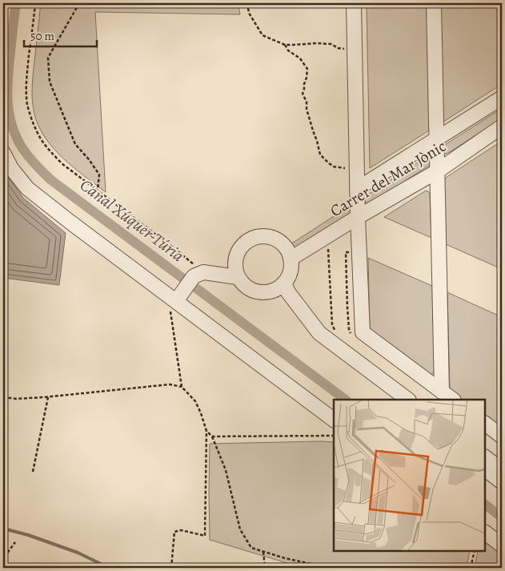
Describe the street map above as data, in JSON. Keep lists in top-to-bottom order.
{
  "streets": {
    "street": ["Carrer del Mar Jònic"]
  },
  "water": ["Canal Xúquer-Túria"],
  "scale_bar": "50 m"
}
